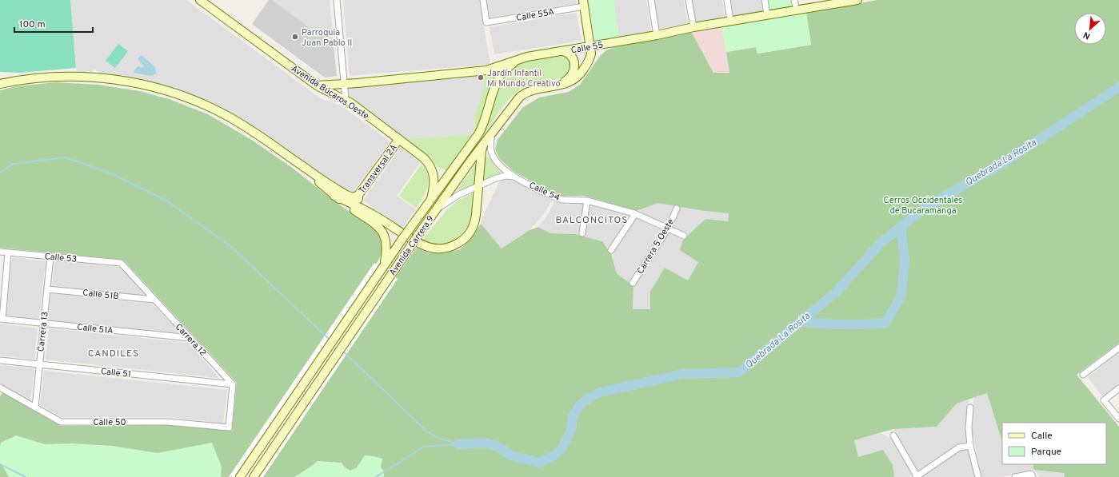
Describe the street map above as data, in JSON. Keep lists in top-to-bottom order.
{
  "streets": {
    "main road": [
      "Calle 55",
      "Avenida Búcaros Oeste",
      "Transversal 2A",
      "Avenida Carrera 9"
    ],
    "street": [
      "Calle 55A",
      "Calle 54",
      "Carrera 5 Oeste",
      "Calle 53",
      "Calle 51B",
      "Calle 51A",
      "Carrera 13",
      "Carrera 12",
      "Calle 51",
      "Calle 50"
    ]
  },
  "crossings": [
    ["Calle 55A", "Avenida Carrera 9"],
    ["Calle 55", "Avenida Búcaros Oeste"],
    ["Calle 55", "Avenida Carrera 9"],
    ["Avenida Búcaros Oeste", "Transversal 2A"],
    ["Avenida Búcaros Oeste", "Avenida Carrera 9"],
    ["Calle 54", "Avenida Carrera 9"],
    ["Calle 54", "Carrera 5 Oeste"],
    ["Calle 53", "Carrera 13"],
    ["Calle 53", "Carrera 12"],
    ["Calle 51B", "Carrera 13"],
    ["Calle 51B", "Carrera 12"],
    ["Calle 51A", "Carrera 13"],
    ["Calle 51A", "Carrera 12"],
    ["Carrera 13", "Calle 51"],
    ["Carrera 13", "Calle 50"],
    ["Carrera 12", "Calle 51"],
    ["Carrera 12", "Calle 50"],
    ["Calle 51", "Calle 50"]
  ],
  "districts": ["BALCONCITOS", "CANDILES"],
  "water": ["Quebrada La Rosita"],
  "parks": ["Cerros Occidentales de Bucaramanga"],
  "places": ["Parroquia Juan Pablo II", "Jardín Infantil Mi Mundo Creativo"],
  "legend": ["Calle", "Parque"],
  "scale_bar": "100 m",
  "north": "bottom left"
}
